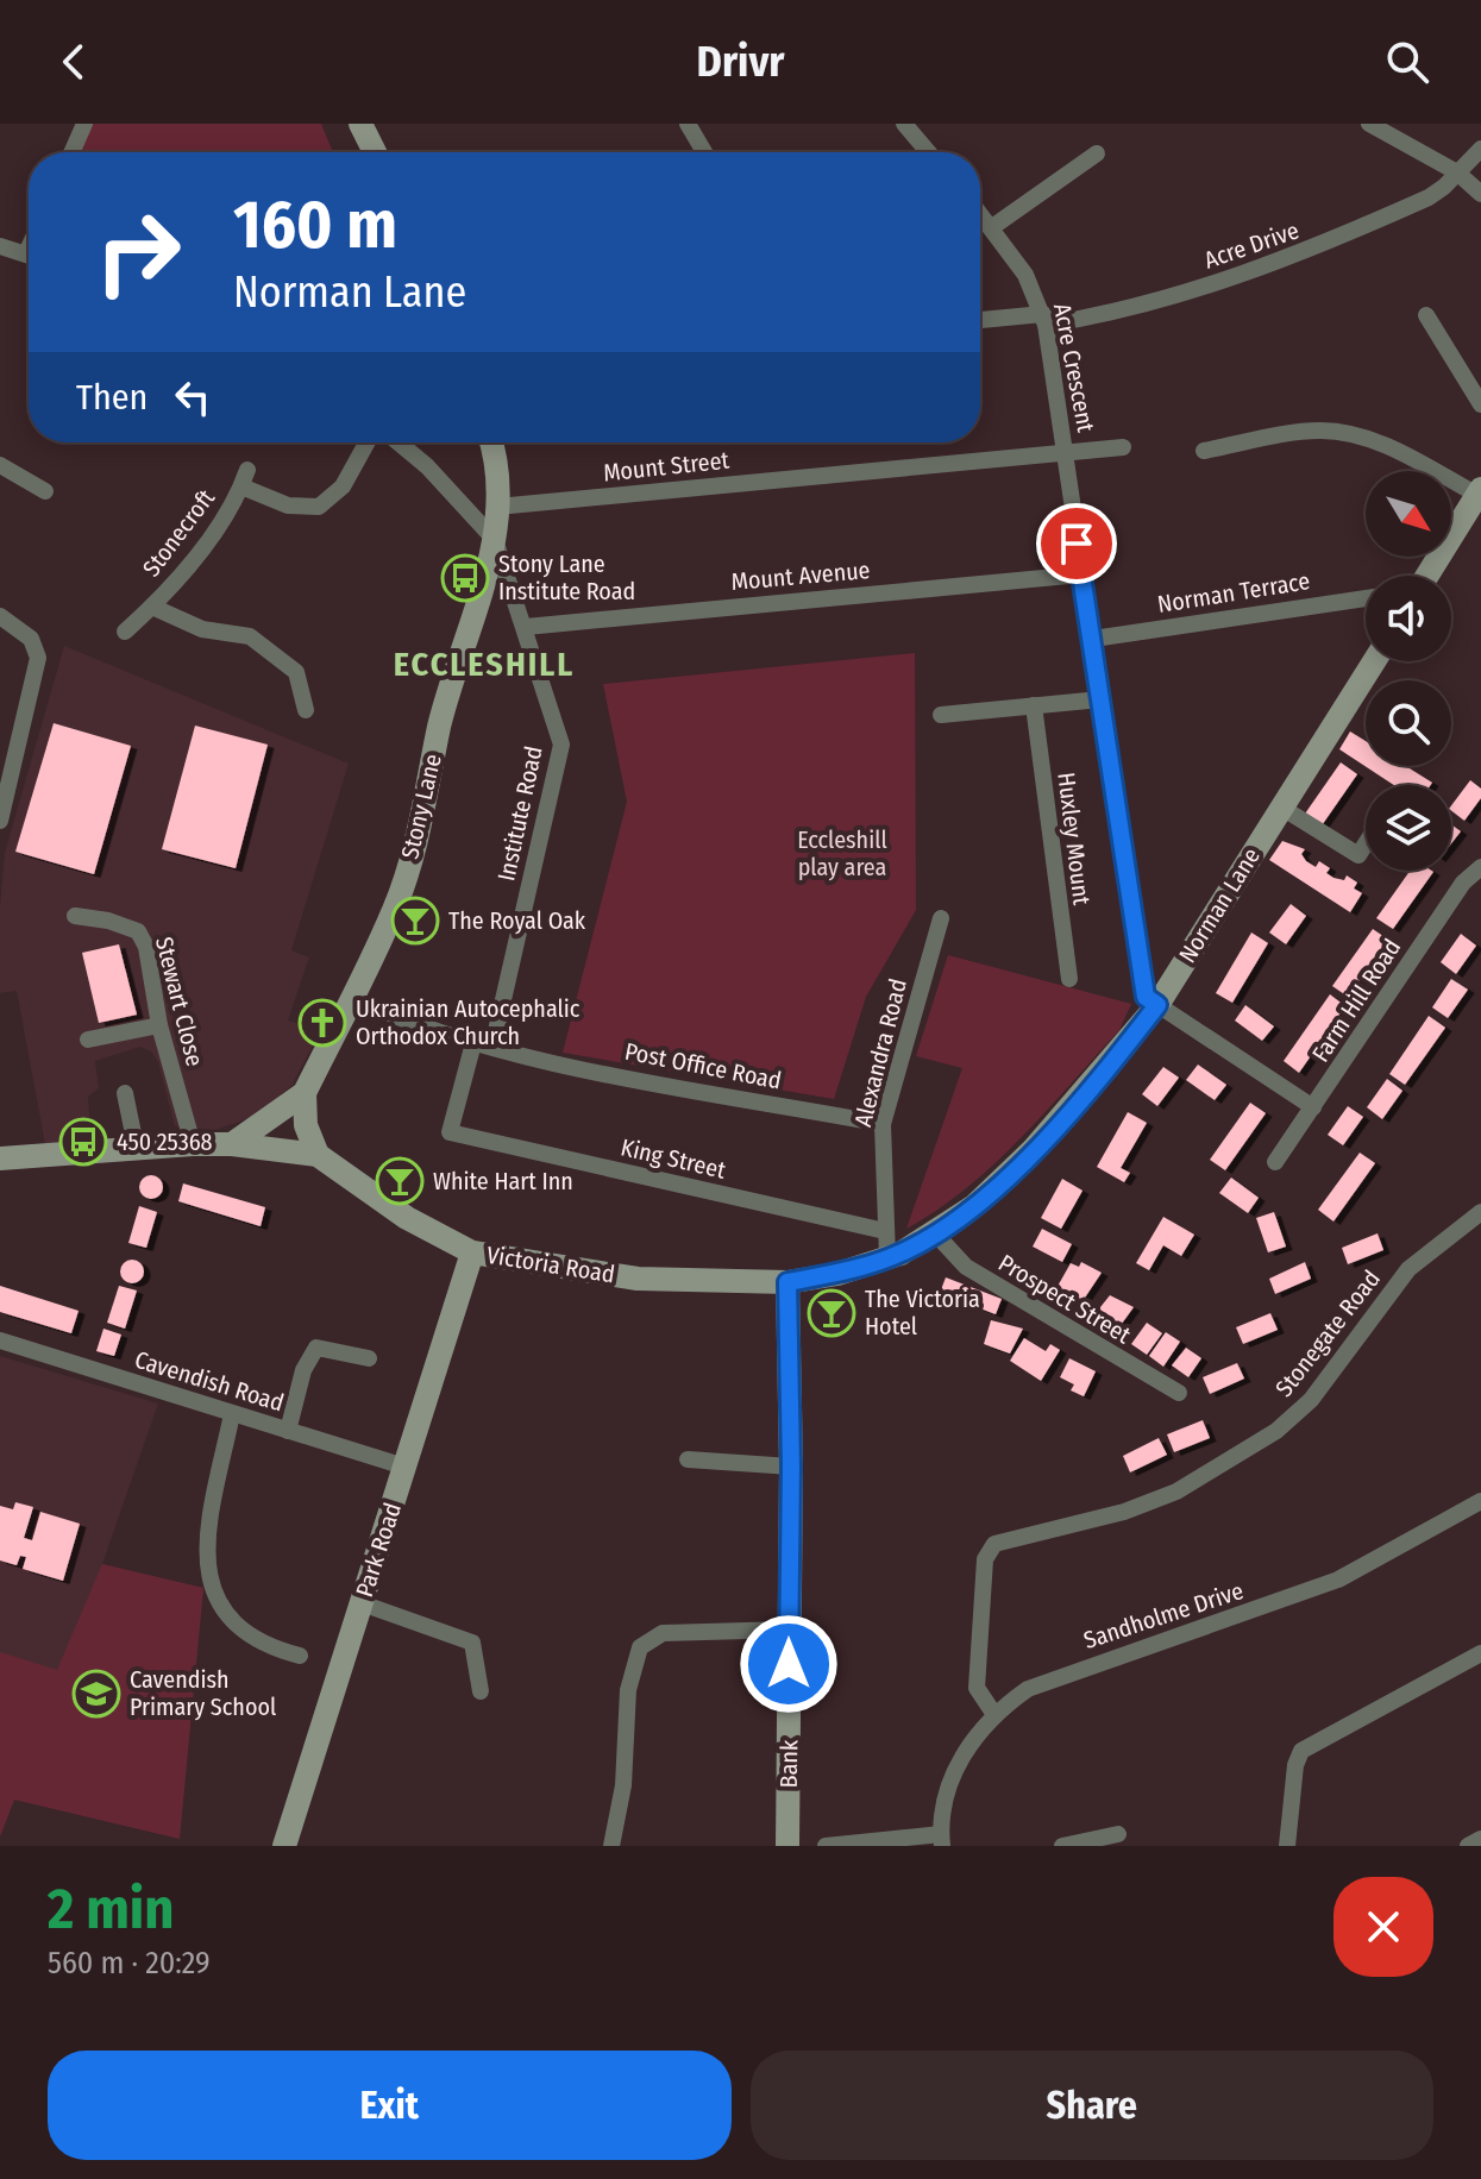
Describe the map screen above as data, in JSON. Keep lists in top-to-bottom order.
{
  "streets": {
    "street": [
      "Acre Drive",
      "Acre Crescent",
      "Mount Street",
      "Stonecroft",
      "Mount Avenue",
      "Norman Terrace",
      "Stony Lane",
      "Institute Road",
      "Huxley Mount",
      "Norman Lane",
      "Farm Hill Road",
      "Stewart Close",
      "Alexandra Road",
      "Post Office Road",
      "King Street",
      "Victoria Road",
      "Prospect Street",
      "Stonegate Road",
      "Cavendish Road",
      "Park Road",
      "Sandholme Drive",
      "Bank"
    ]
  },
  "crossings": [
    ["Acre Drive", "Acre Crescent"],
    ["Acre Crescent", "Mount Street"],
    ["Acre Crescent", "Mount Avenue"],
    ["Acre Crescent", "Norman Terrace"],
    ["Acre Crescent", "Norman Lane"],
    ["Mount Street", "Stony Lane"],
    ["Mount Avenue", "Institute Road"],
    ["Stony Lane", "Institute Road"],
    ["Stony Lane", "Post Office Road"],
    ["Stony Lane", "Victoria Road"],
    ["Institute Road", "Post Office Road"],
    ["Norman Lane", "Alexandra Road"],
    ["Norman Lane", "Victoria Road"],
    ["Norman Lane", "Prospect Street"],
    ["Norman Lane", "Bank"],
    ["Stewart Close", "Victoria Road"],
    ["Alexandra Road", "Post Office Road"],
    ["Alexandra Road", "King Street"],
    ["Post Office Road", "King Street"],
    ["Victoria Road", "Park Road"],
    ["Victoria Road", "Bank"],
    ["Stonegate Road", "Sandholme Drive"],
    ["Cavendish Road", "Park Road"]
  ],
  "districts": ["ECCLESHILL"],
  "parks": ["Eccleshill play area"],
  "places": {
    "bus stop": ["Stony Lane Institute Road", "450 25368"],
    "bar": ["The Royal Oak", "White Hart Inn", "The Victoria Hotel"],
    "church": ["Ukrainian Autocephalic Orthodox Church"],
    "school or university": ["Cavendish Primary School"]
  },
  "north": "bottom right",
  "page": {
    "header": "Drivr",
    "turn": ["160 m", "Norman Lane"],
    "then": "Then",
    "heading": ["2 min", "560 m · 20:29"],
    "buttons": ["Exit", "Share"]
  }
}
